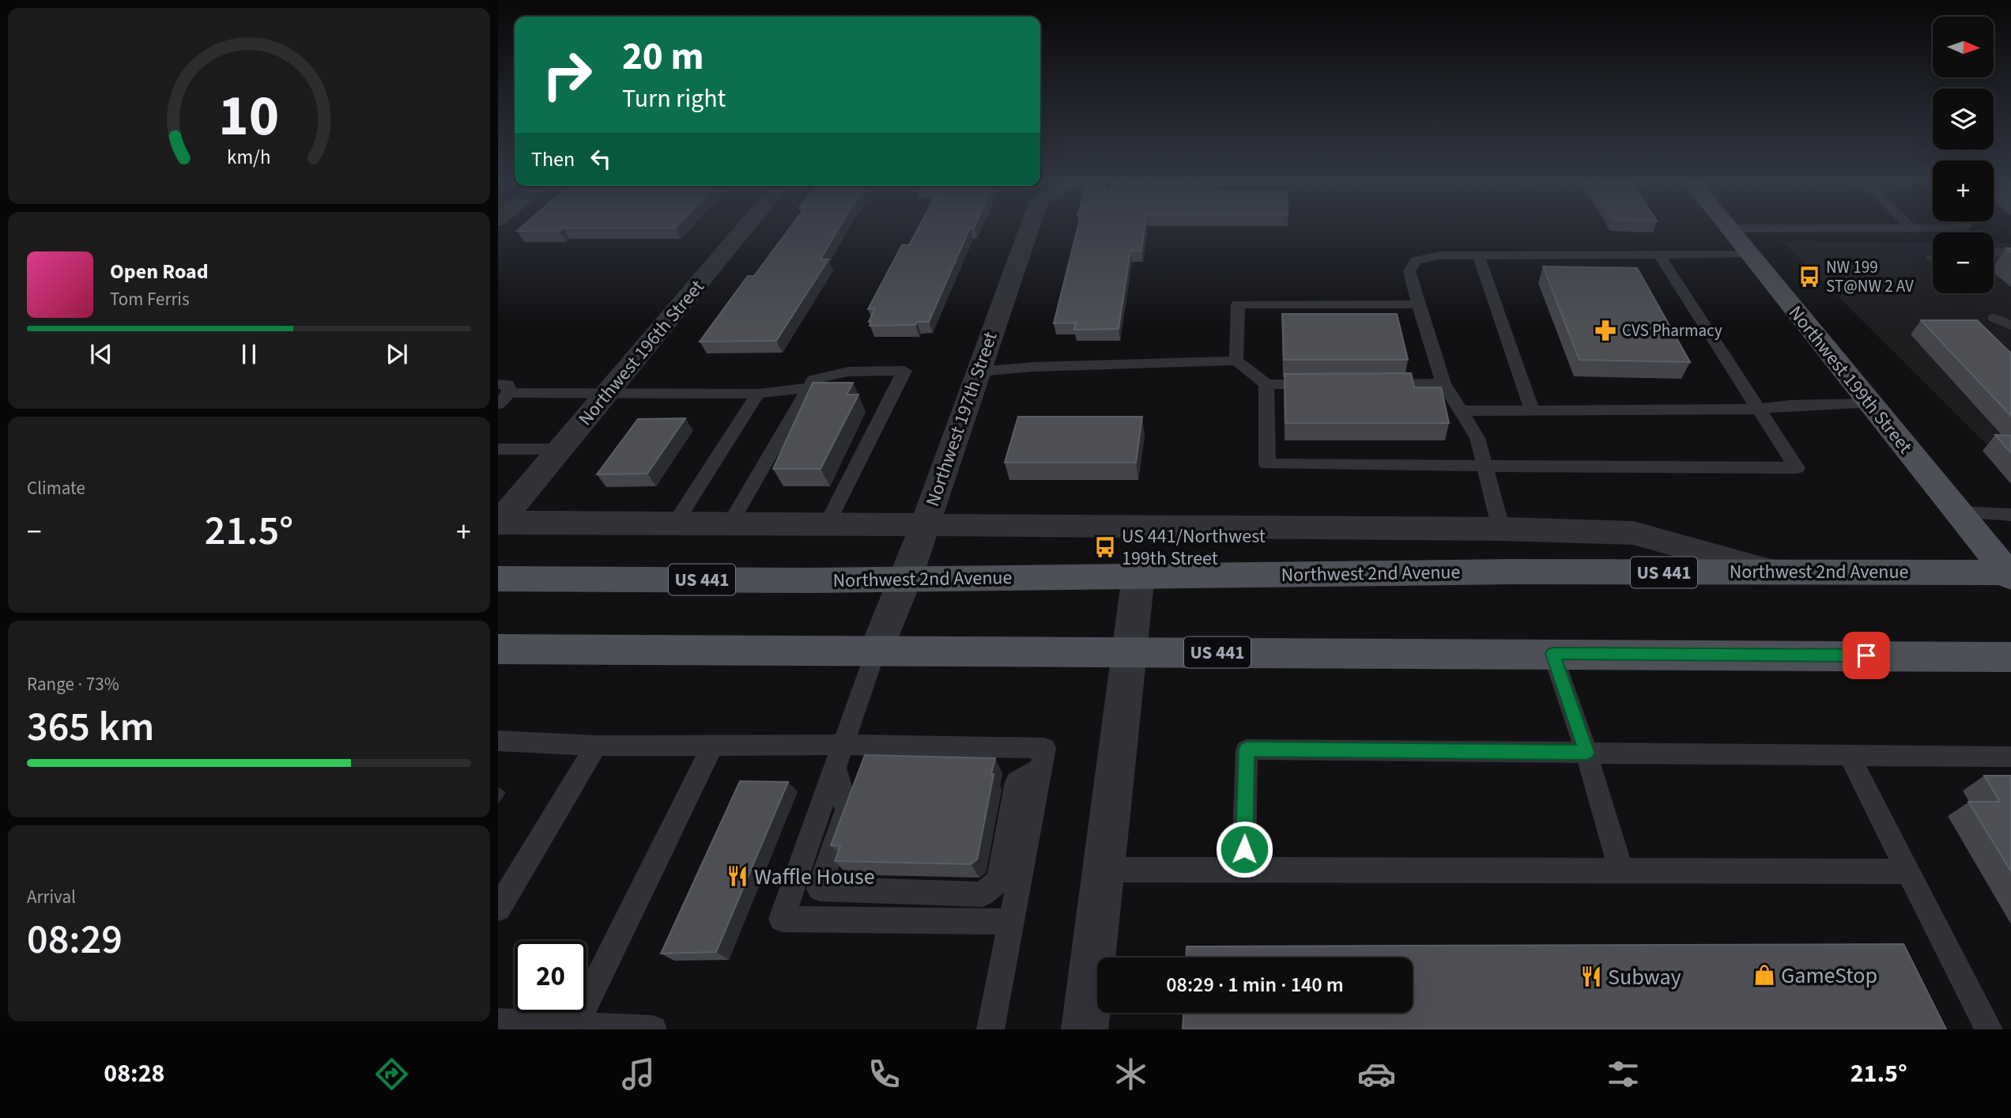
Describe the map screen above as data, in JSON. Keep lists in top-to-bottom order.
{
  "streets": {
    "main road": ["Northwest 199th Street", "Northwest 2nd Avenue", "US 441"],
    "street": ["Northwest 196th Street", "Northwest 197th Street"]
  },
  "crossings": [
    ["Northwest 199th Street", "Northwest 2nd Avenue"],
    ["Northwest 197th Street", "Northwest 2nd Avenue"],
    ["Northwest 197th Street", "US 441"]
  ],
  "places": {
    "bus stop": ["NW 199 ST@NW 2 AV", "US 441/Northwest 199th Street"],
    "pharmacy": ["CVS Pharmacy"],
    "restaurant": ["Waffle House", "Subway"],
    "shop": ["GameStop"]
  },
  "north": "right",
  "page": {
    "map_buttons": ["+", "−"],
    "turn": ["20 m", "Turn right"],
    "then": "Then",
    "song": ["Open Road", "Tom Ferris"],
    "tile": [
      "Climate",
      ["Range · 73%", "365 km"],
      ["Arrival", "08:29"]
    ],
    "heat": ["−", "21.5°", "+"],
    "limit": "20",
    "trip": "08:29 · 1 min · 140 m",
    "tabs": ["08:28", "21.5°"],
    "gauge": ["10", "km/h"]
  }
}
